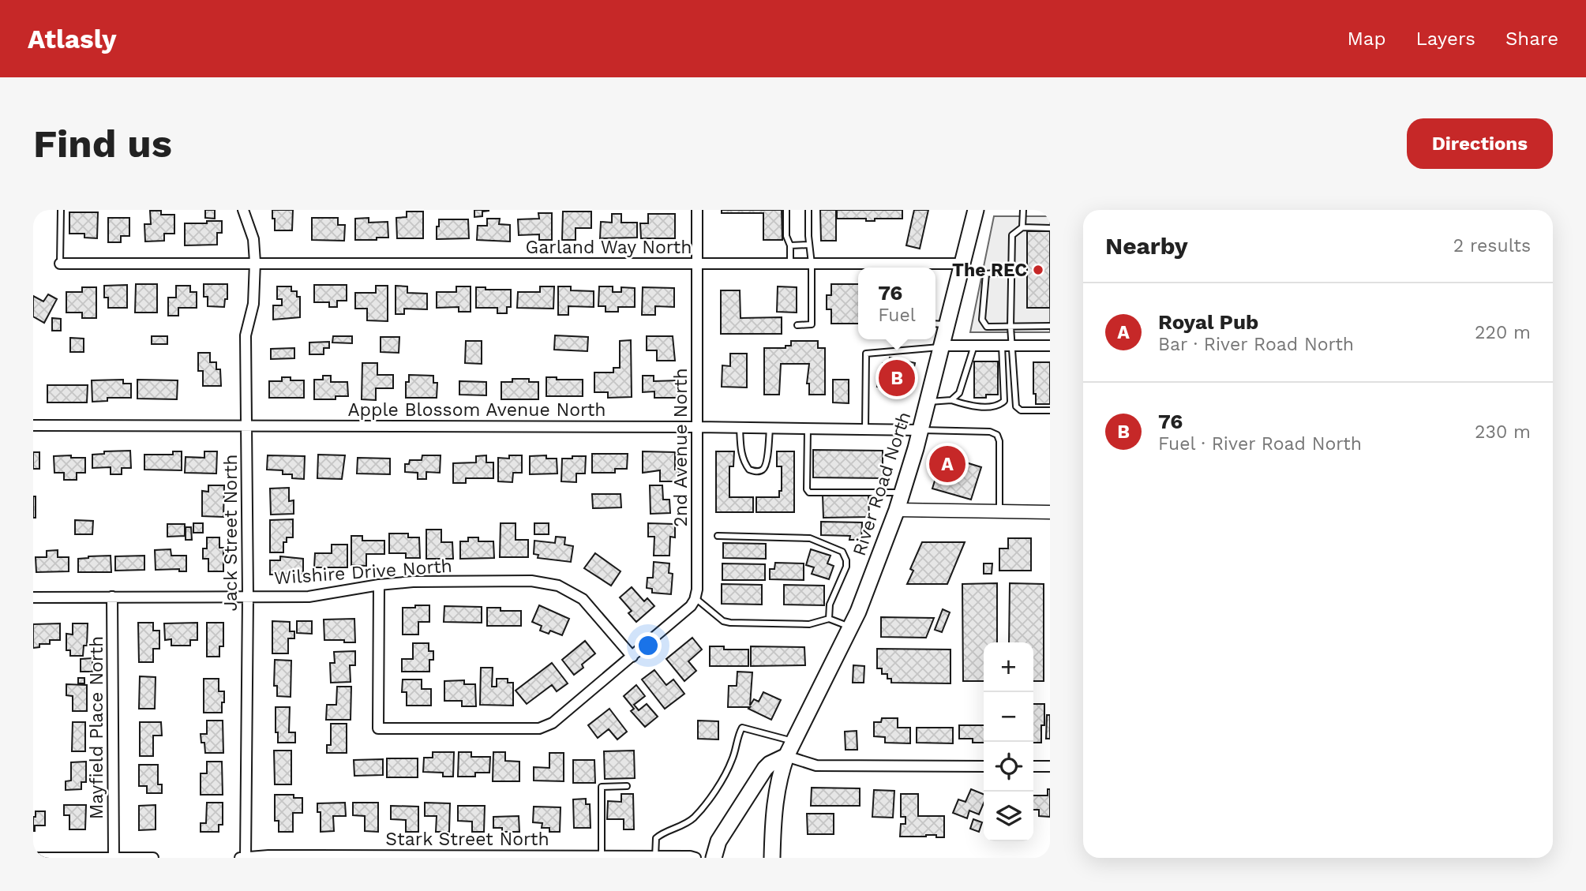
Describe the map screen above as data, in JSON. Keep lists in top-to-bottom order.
{
  "streets": {
    "main road": ["River Road North"],
    "street": [
      "Garland Way North",
      "Apple Blossom Avenue North",
      "2nd Avenue North",
      "Jack Street North",
      "Wilshire Drive North",
      "Mayfield Place North",
      "Stark Street North"
    ]
  },
  "crossings": [
    ["Garland Way North", "2nd Avenue North"],
    ["Garland Way North", "River Road North"],
    ["Garland Way North", "Jack Street North"],
    ["Apple Blossom Avenue North", "2nd Avenue North"],
    ["Apple Blossom Avenue North", "River Road North"],
    ["Apple Blossom Avenue North", "Jack Street North"],
    ["Jack Street North", "Wilshire Drive North"],
    ["Jack Street North", "Stark Street North"],
    ["Wilshire Drive North", "Mayfield Place North"]
  ],
  "places": ["The REC"],
  "page": {
    "header": "Atlasly",
    "nav": ["Map", "Layers", "Share"],
    "buttons": "Directions",
    "title": "Find us",
    "heading": ["Nearby", "2 results"],
    "popup": ["76", "Fuel"],
    "list": [
      {
        "mark": "A",
        "name": "Royal Pub",
        "note": "Bar · River Road North",
        "value": "220 m"
      },
      {
        "mark": "B",
        "name": "76",
        "note": "Fuel · River Road North",
        "value": "230 m"
      }
    ],
    "pins": ["B", "A"],
    "map_buttons": ["+", "−"]
  }
}
